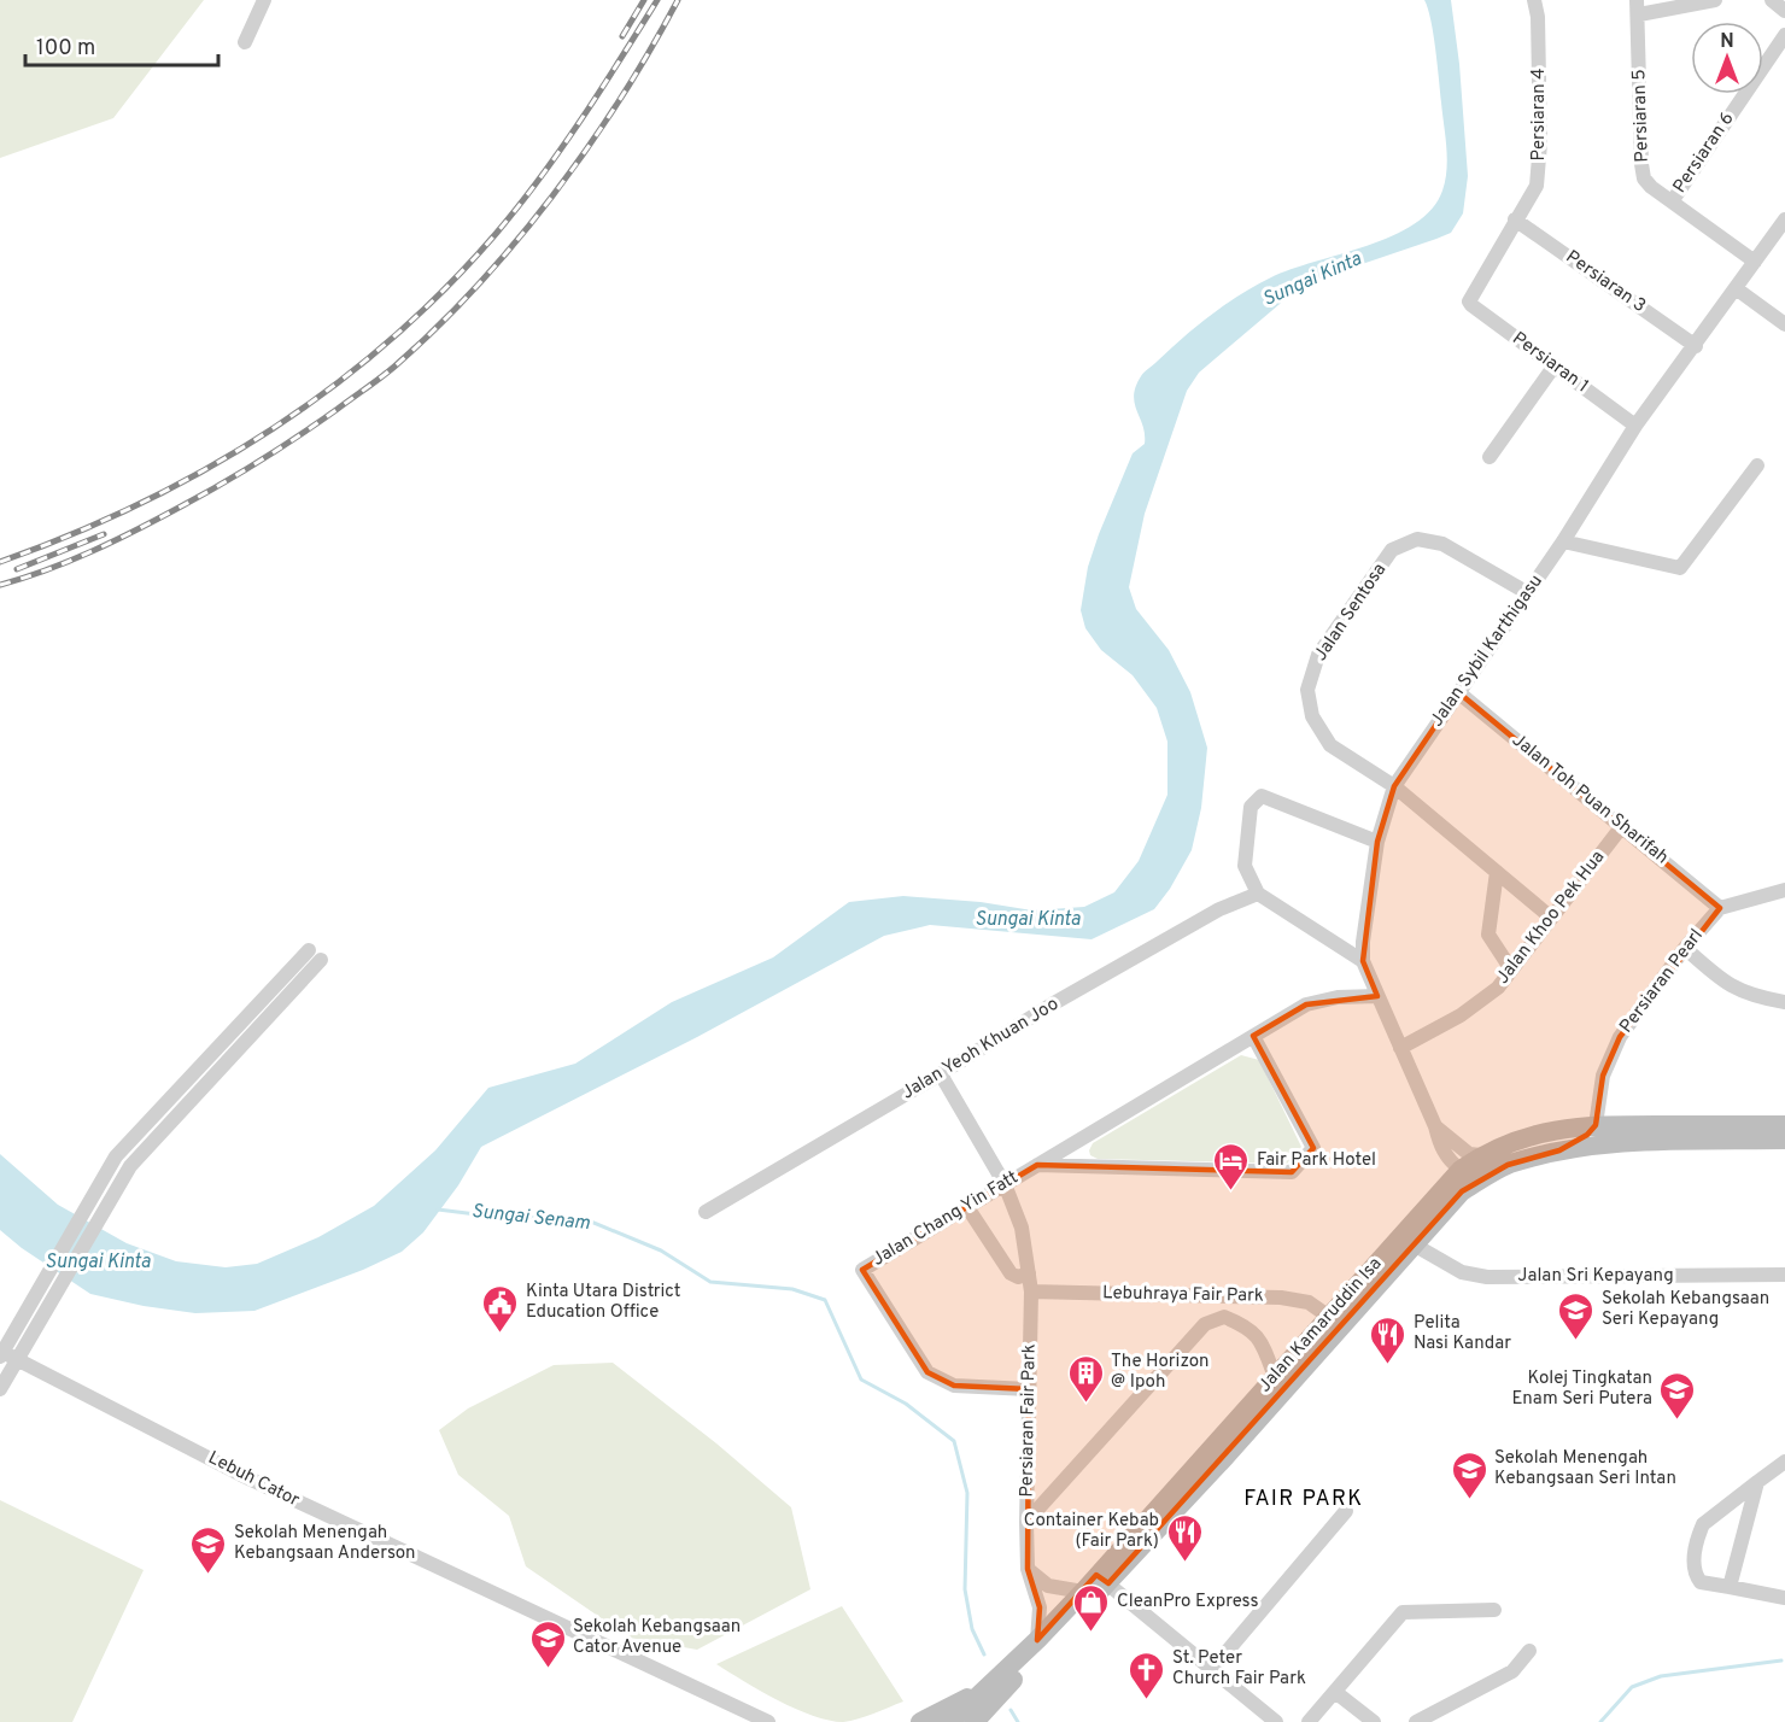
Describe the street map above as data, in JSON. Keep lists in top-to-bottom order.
{
  "streets": {
    "main road": ["Jalan Kamaruddin Isa"],
    "street": [
      "Persiaran 4",
      "Persiaran 5",
      "Persiaran 6",
      "Persiaran 3",
      "Persiaran 1",
      "Jalan Sentosa",
      "Jalan Sybil Karthigasu",
      "Jalan Toh Puan Sharifah",
      "Jalan Khoo Pek Hua",
      "Persiaran Pearl",
      "Jalan Yeoh Khuan Joo",
      "Jalan Chang Yin Fatt",
      "Jalan Sri Kepayang",
      "Lebuhraya Fair Park",
      "Persiaran Fair Park",
      "Lebuh Cator"
    ]
  },
  "crossings": [
    ["Persiaran 4", "Persiaran 3"],
    ["Persiaran 4", "Persiaran 1"],
    ["Persiaran 5", "Persiaran 6"],
    ["Persiaran 5", "Jalan Sybil Karthigasu"],
    ["Persiaran 3", "Jalan Sybil Karthigasu"],
    ["Persiaran 1", "Jalan Sybil Karthigasu"],
    ["Jalan Sentosa", "Jalan Sybil Karthigasu"],
    ["Jalan Sentosa", "Jalan Khoo Pek Hua"],
    ["Jalan Sybil Karthigasu", "Jalan Toh Puan Sharifah"],
    ["Jalan Sybil Karthigasu", "Jalan Khoo Pek Hua"],
    ["Jalan Sybil Karthigasu", "Jalan Chang Yin Fatt"],
    ["Jalan Sybil Karthigasu", "Jalan Kamaruddin Isa"],
    ["Jalan Toh Puan Sharifah", "Jalan Khoo Pek Hua"],
    ["Jalan Toh Puan Sharifah", "Persiaran Pearl"],
    ["Persiaran Pearl", "Jalan Kamaruddin Isa"],
    ["Jalan Yeoh Khuan Joo", "Persiaran Fair Park"],
    ["Jalan Chang Yin Fatt", "Persiaran Fair Park"],
    ["Jalan Sri Kepayang", "Jalan Kamaruddin Isa"],
    ["Lebuhraya Fair Park", "Jalan Kamaruddin Isa"],
    ["Lebuhraya Fair Park", "Persiaran Fair Park"],
    ["Jalan Kamaruddin Isa", "Persiaran Fair Park"]
  ],
  "districts": ["FAIR PARK"],
  "water": ["Sungai Kinta", "Sungai Senam"],
  "places": {
    "hotel": ["Fair Park Hotel"],
    "public building": ["Kinta Utara District Education Office"],
    "school or university": [
      "Sekolah Kebangsaan Seri Kepayang",
      "Kolej Tingkatan Enam Seri Putera",
      "Sekolah Menengah Kebangsaan Seri Intan",
      "Sekolah Menengah Kebangsaan Anderson",
      "Sekolah Kebangsaan Cator Avenue"
    ],
    "restaurant": ["Pelita Nasi Kandar", "Container Kebab (Fair Park)"],
    "building": ["The Horizon @ Ipoh"],
    "shop": ["CleanPro Express"],
    "church": ["St. Peter Church Fair Park"]
  },
  "scale_bar": "100 m",
  "north": "top"
}
